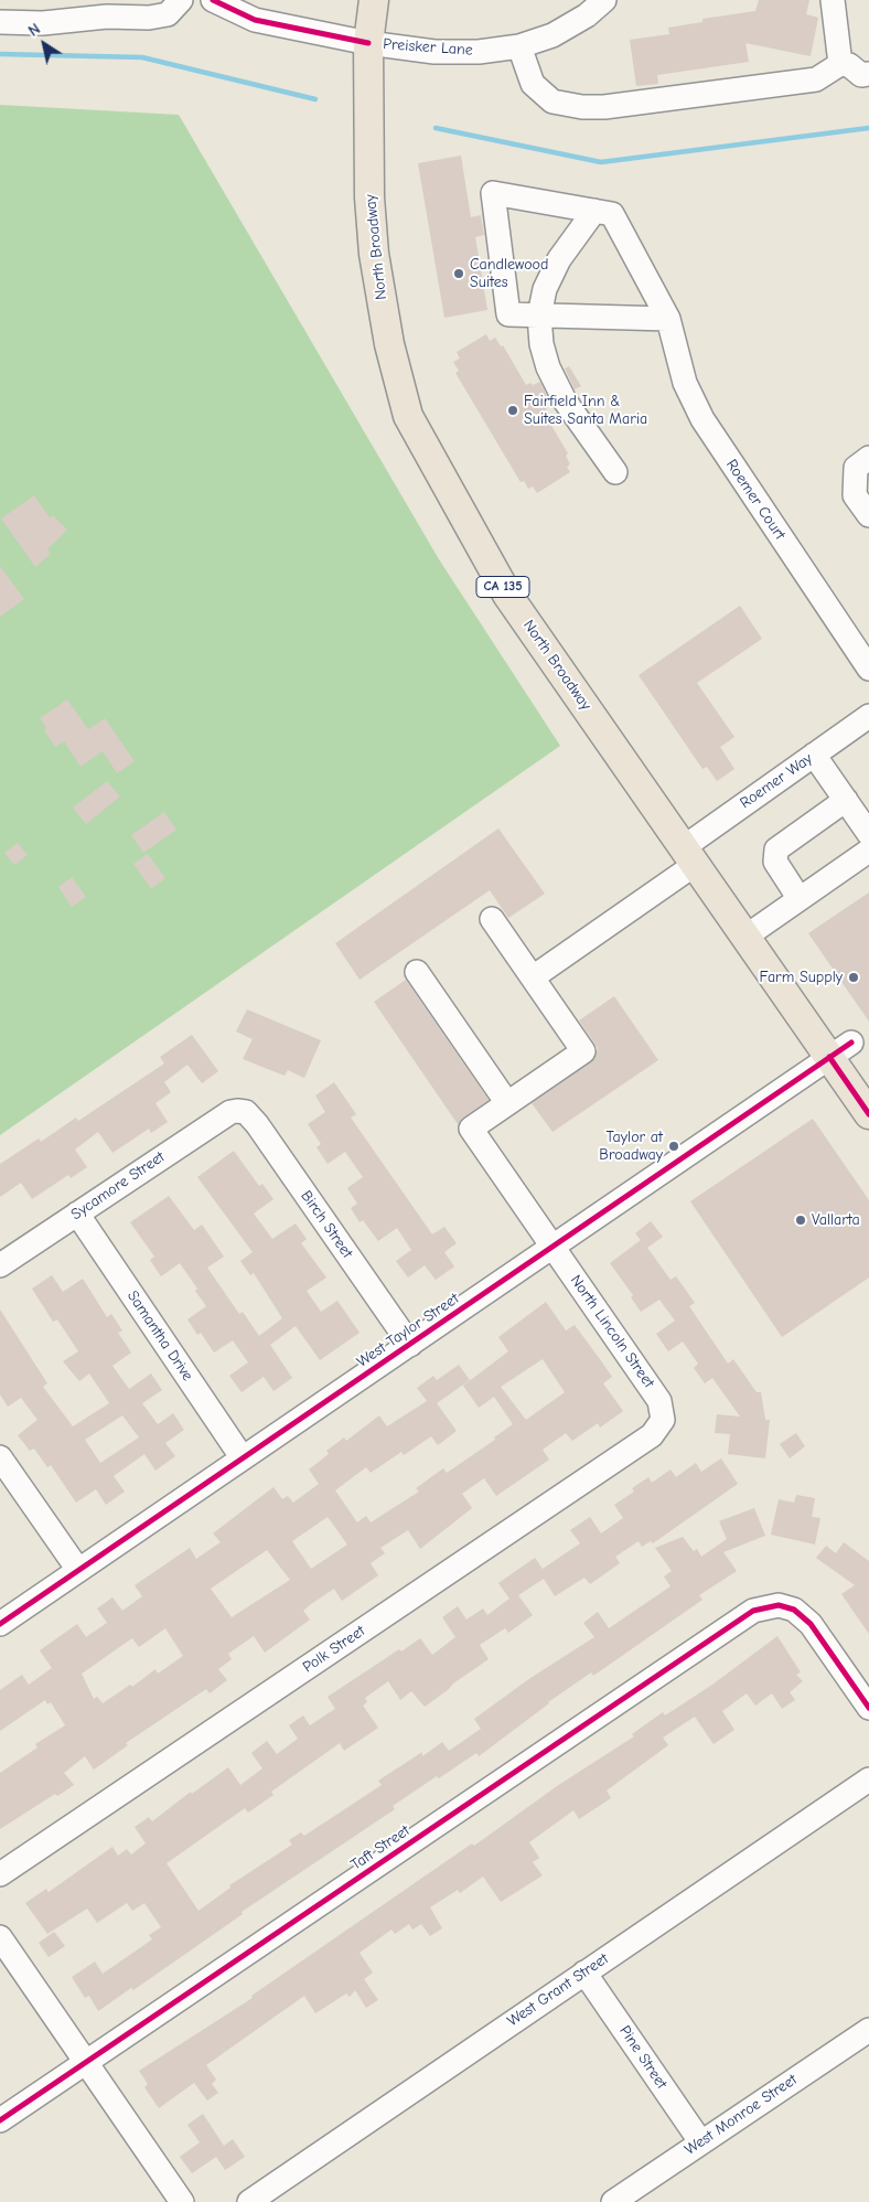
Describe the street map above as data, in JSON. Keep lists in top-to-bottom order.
{
  "streets": {
    "main road": ["North Broadway", "CA 135"],
    "street": [
      "Preisker Lane",
      "Roemer Court",
      "Roemer Way",
      "Sycamore Street",
      "Birch Street",
      "West Taylor Street",
      "North Lincoln Street",
      "Samantha Drive",
      "Polk Street",
      "Taft Street",
      "West Grant Street",
      "Pine Street",
      "West Monroe Street"
    ]
  },
  "crossings": [
    ["Preisker Lane", "North Broadway"],
    ["North Broadway", "Roemer Way"],
    ["North Broadway", "West Taylor Street"],
    ["Sycamore Street", "Birch Street"],
    ["Sycamore Street", "Samantha Drive"],
    ["Birch Street", "West Taylor Street"],
    ["West Taylor Street", "North Lincoln Street"],
    ["West Taylor Street", "Samantha Drive"],
    ["North Lincoln Street", "Polk Street"],
    ["West Grant Street", "Pine Street"],
    ["Pine Street", "West Monroe Street"]
  ],
  "places": [
    "Candlewood Suites",
    "Fairfield Inn & Suites Santa Maria",
    "Farm Supply",
    "Taylor at Broadway",
    "Vallarta"
  ],
  "north": "top left"
}
